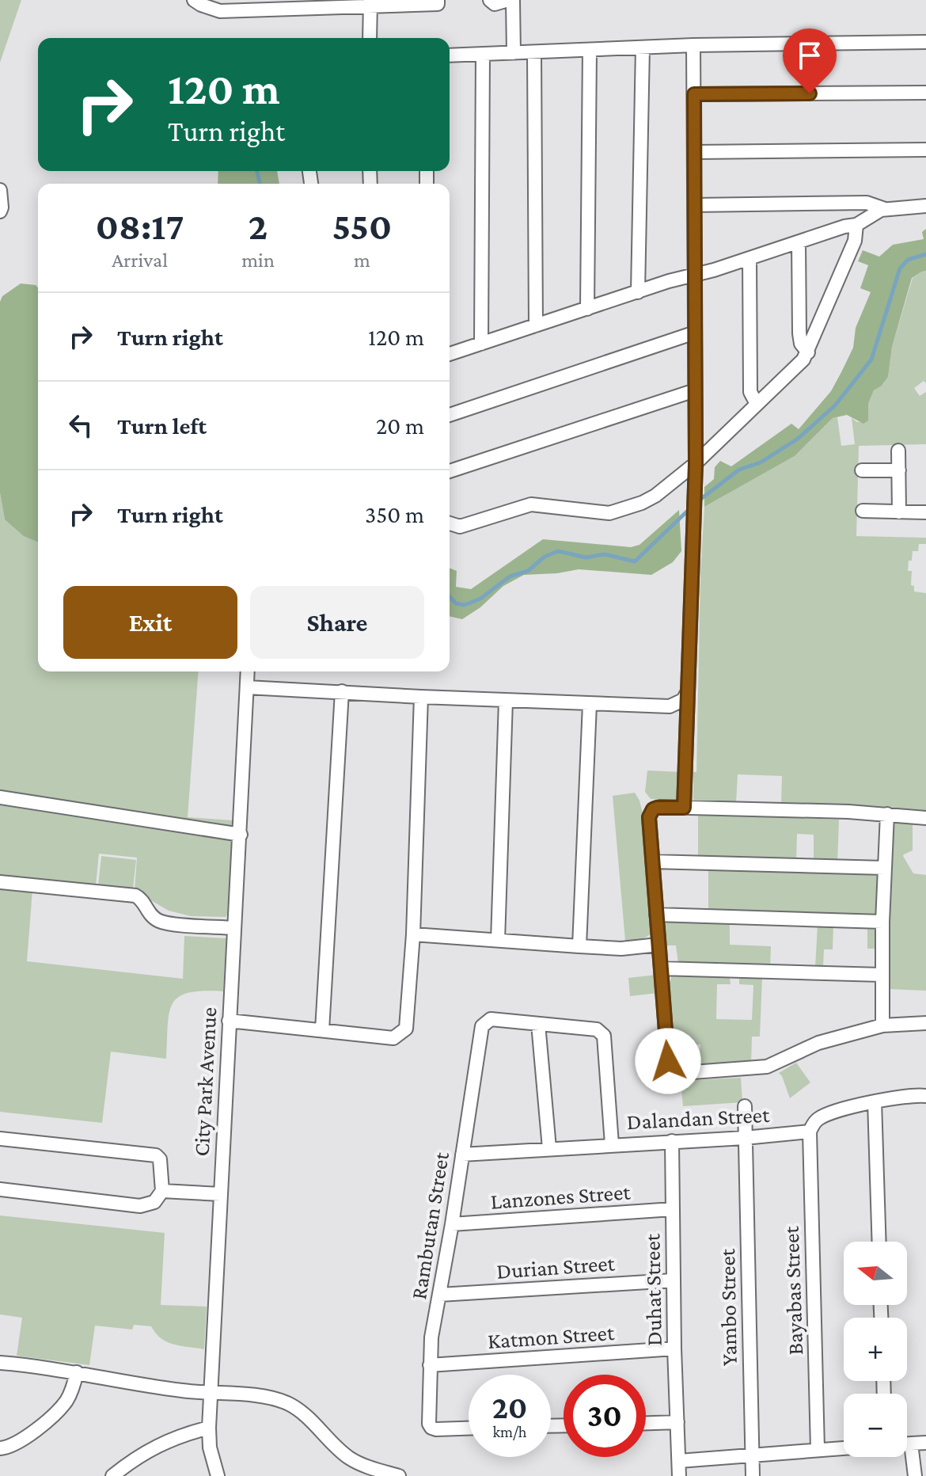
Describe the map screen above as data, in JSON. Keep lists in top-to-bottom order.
{
  "streets": {
    "street": [
      "City Park Avenue",
      "Dalandan Street",
      "Lanzones Street",
      "Rambutan Street",
      "Durian Street",
      "Duhat Street",
      "Bayabas Street",
      "Yambo Street",
      "Katmon Street"
    ]
  },
  "crossings": [
    ["Dalandan Street", "Rambutan Street"],
    ["Dalandan Street", "Duhat Street"],
    ["Dalandan Street", "Bayabas Street"],
    ["Dalandan Street", "Yambo Street"],
    ["Lanzones Street", "Rambutan Street"],
    ["Lanzones Street", "Duhat Street"],
    ["Rambutan Street", "Durian Street"],
    ["Rambutan Street", "Katmon Street"],
    ["Durian Street", "Duhat Street"],
    ["Duhat Street", "Katmon Street"]
  ],
  "north": "left",
  "page": {
    "turn": ["120 m", "Turn right"],
    "eta": [
      "08:17",
      "Arrival",
      "2",
      "min",
      "550",
      "m"
    ],
    "list": [
      {
        "name": "Turn right",
        "value": "120 m"
      },
      {
        "name": "Turn left",
        "value": "20 m"
      },
      {
        "name": "Turn right",
        "value": "350 m"
      }
    ],
    "buttons": ["Exit", "Share"],
    "map_buttons": ["+", "−"],
    "speed": "20 km/h",
    "limit": "30"
  }
}
